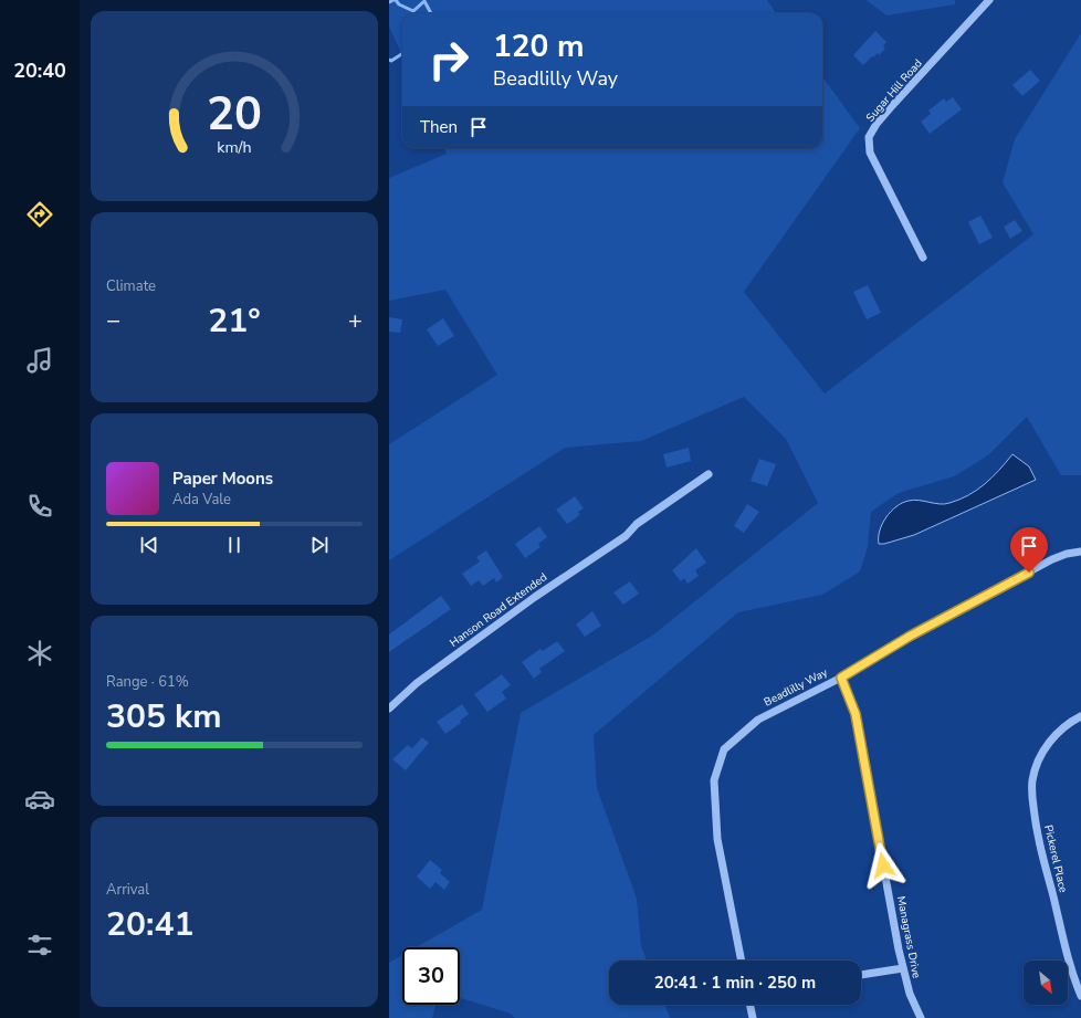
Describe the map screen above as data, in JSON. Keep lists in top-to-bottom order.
{
  "streets": {
    "street": [
      "Sugar Hill Road",
      "Hanson Road Extended",
      "Beadlilly Way",
      "Pickerel Place",
      "Managrass Drive"
    ]
  },
  "crossings": [
    ["Beadlilly Way", "Managrass Drive"]
  ],
  "north": "bottom right",
  "page": {
    "tabs": "20:40",
    "turn": ["120 m", "Beadlilly Way"],
    "then": "Then",
    "tile": [
      "Climate",
      ["Range · 61%", "305 km"],
      ["Arrival", "20:41"]
    ],
    "heat": ["−", "21°", "+"],
    "song": ["Paper Moons", "Ada Vale"],
    "limit": "30",
    "trip": "20:41 · 1 min · 250 m",
    "gauge": ["20", "km/h"]
  }
}
